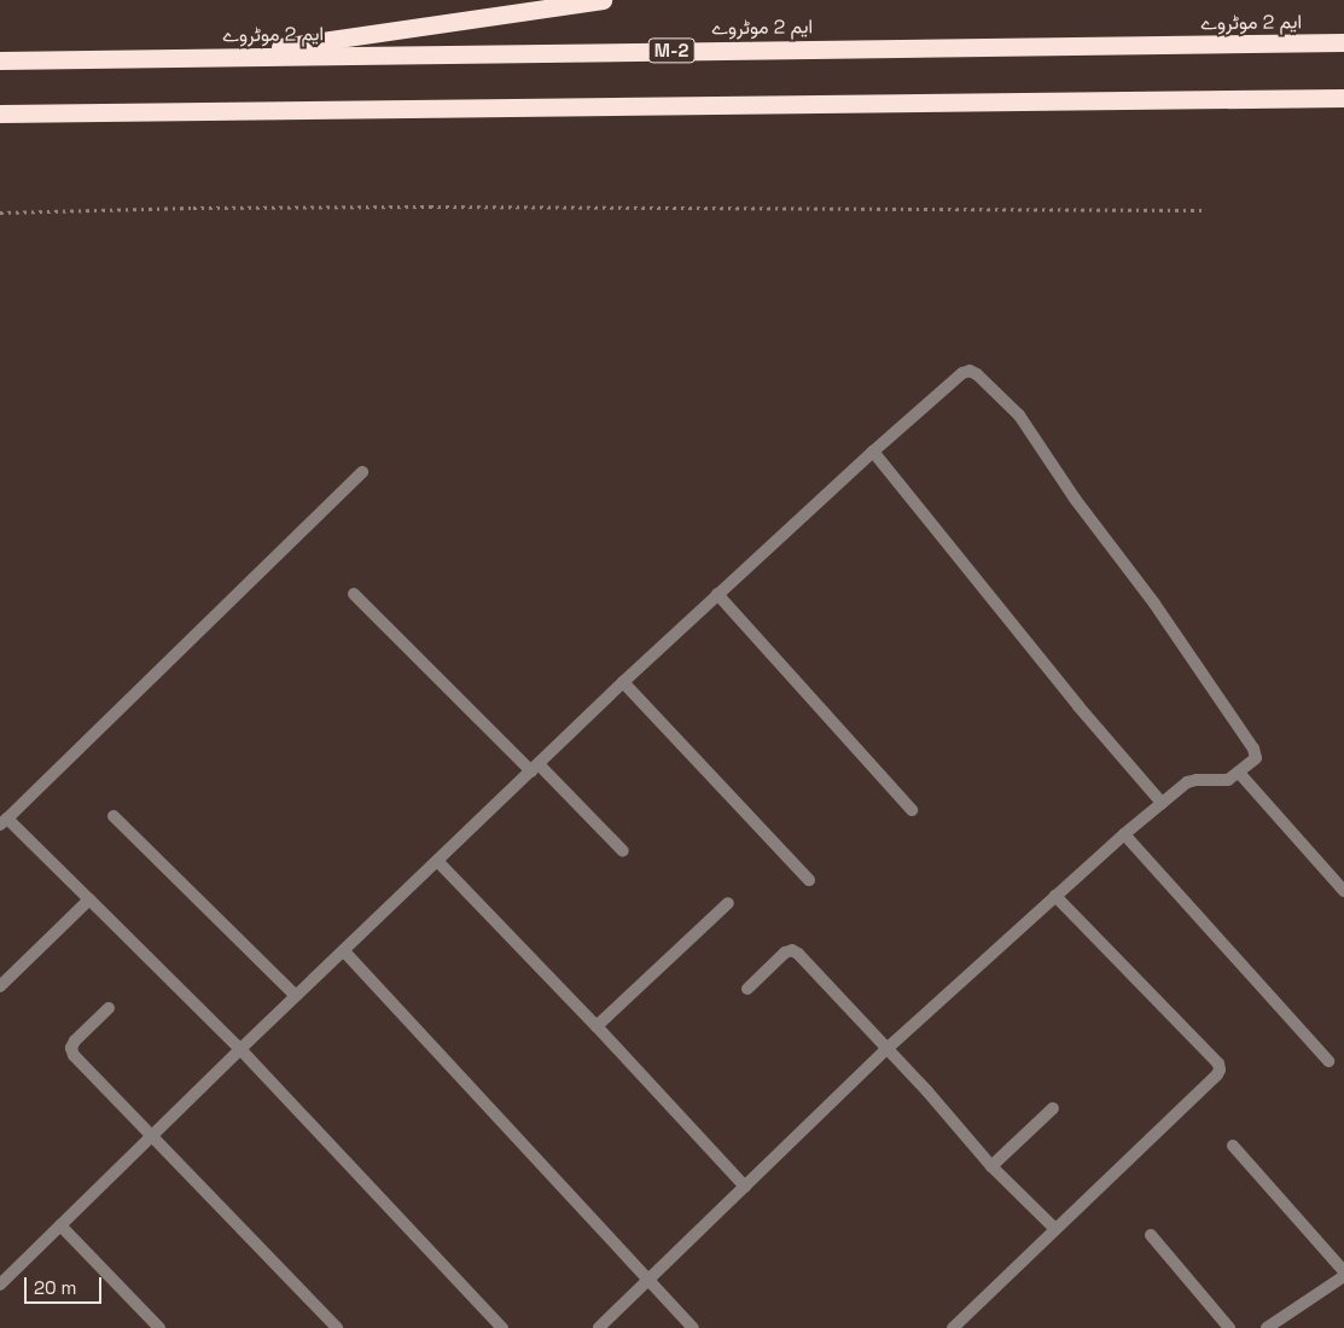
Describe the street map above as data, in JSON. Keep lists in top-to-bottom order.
{
  "streets": {
    "highway": ["ایم 2 موٹروے", "M-2"]
  },
  "scale_bar": "20 m"
}
